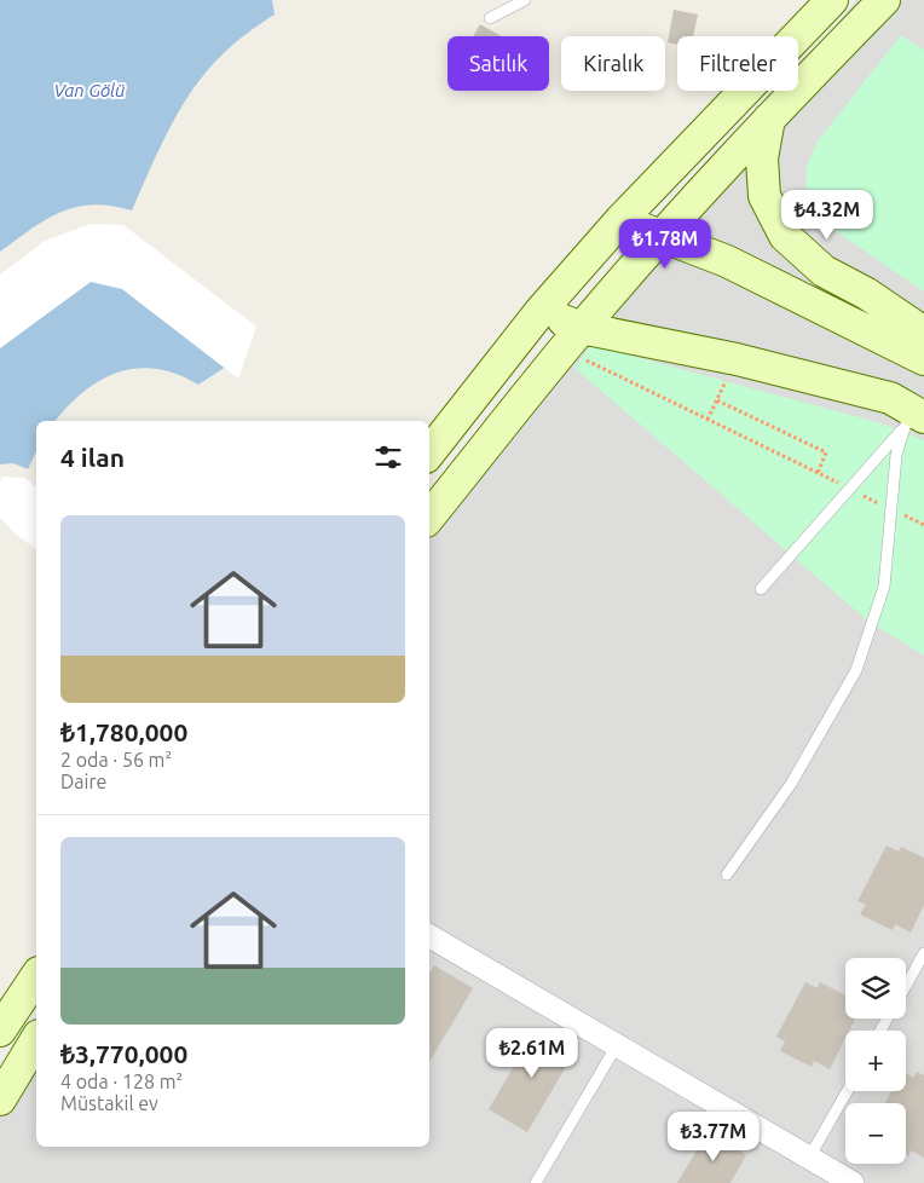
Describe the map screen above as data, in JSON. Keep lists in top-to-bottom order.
{
  "water": ["Van Gölü"],
  "page": {
    "chip": ["Satılık", "Kiralık", "Filtreler"],
    "price": [
      "₺4.32M",
      "₺1.78M",
      "₺2.61M",
      "₺3.77M"
    ],
    "heading": "4 ilan",
    "list": [
      {
        "name": "₺1,780,000",
        "note": "2 oda · 56 m² · Daire"
      },
      {
        "name": "₺3,770,000",
        "note": "4 oda · 128 m² · Müstakil ev"
      }
    ],
    "map_buttons": ["+", "−"]
  }
}
